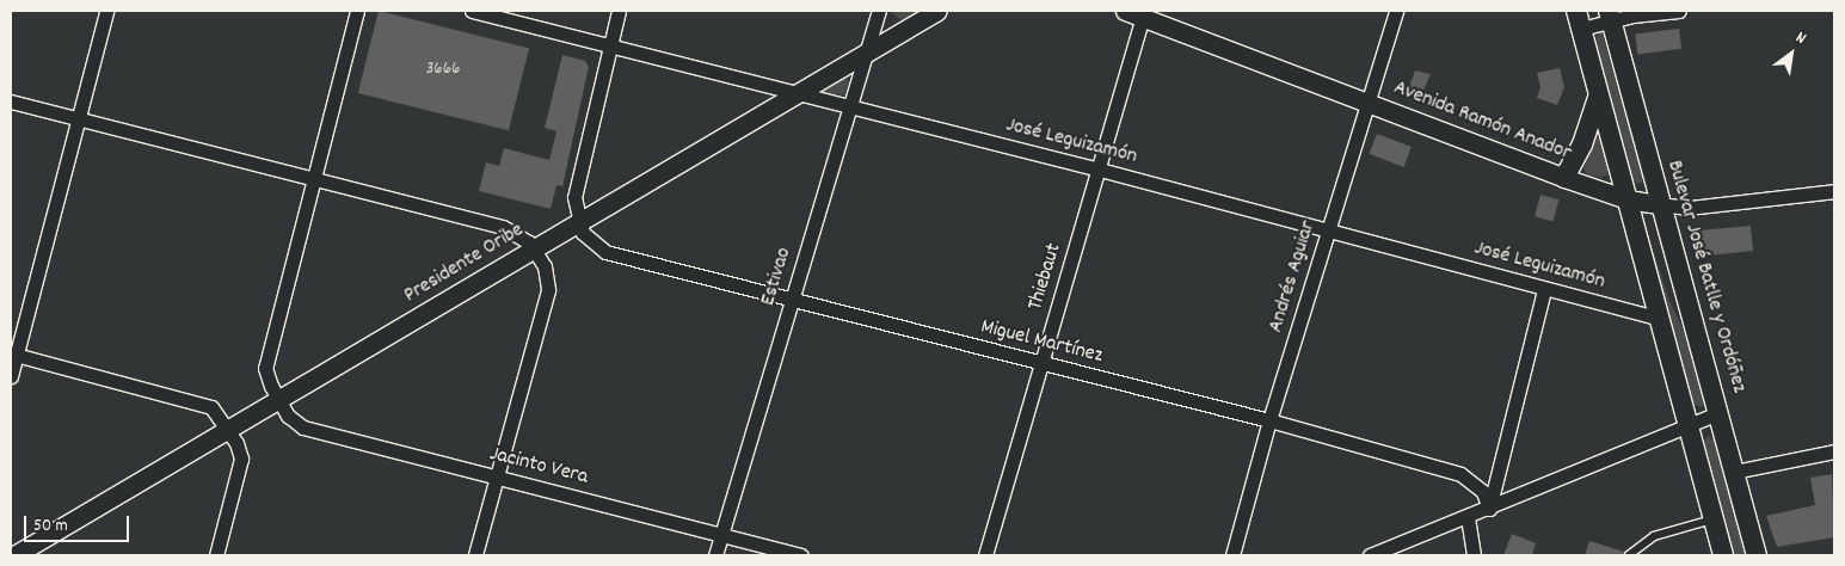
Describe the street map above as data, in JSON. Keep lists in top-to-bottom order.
{
  "streets": {
    "main road": ["Bulevar José Batlle y Ordóñez"],
    "street": [
      "Avenida Ramón Anador",
      "José Leguizamón",
      "Presidente Oribe",
      "Estivao",
      "Thiebaut",
      "Andrés Aguiar",
      "Miguel Martínez",
      "Jacinto Vera"
    ]
  },
  "crossings": [
    ["Avenida Ramón Anador", "Thiebaut"],
    ["Avenida Ramón Anador", "Andrés Aguiar"],
    ["Avenida Ramón Anador", "Bulevar José Batlle y Ordóñez"],
    ["José Leguizamón", "Presidente Oribe"],
    ["José Leguizamón", "Estivao"],
    ["José Leguizamón", "Thiebaut"],
    ["José Leguizamón", "Andrés Aguiar"],
    ["Presidente Oribe", "Estivao"],
    ["Presidente Oribe", "Miguel Martínez"],
    ["Presidente Oribe", "Jacinto Vera"],
    ["Estivao", "Miguel Martínez"],
    ["Estivao", "Jacinto Vera"],
    ["Thiebaut", "Miguel Martínez"],
    ["Andrés Aguiar", "Miguel Martínez"]
  ],
  "house_numbers": ["3666"],
  "scale_bar": "50 m",
  "north": "top right"
}
